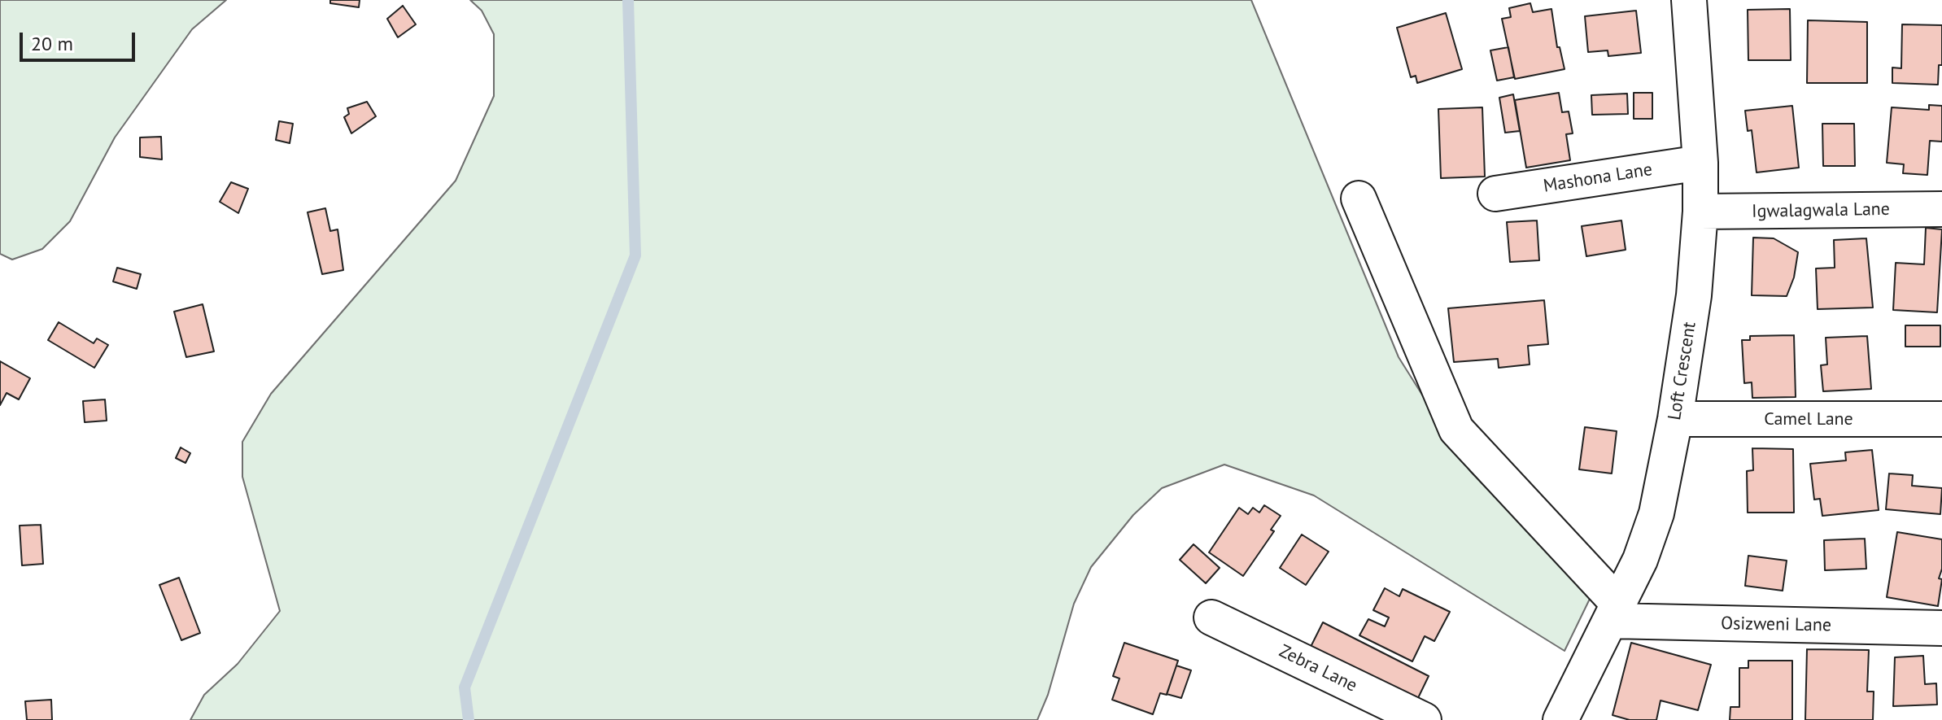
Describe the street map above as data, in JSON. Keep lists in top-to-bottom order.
{
  "streets": {
    "street": [
      "Mashona Lane",
      "Igwalagwala Lane",
      "Loft Crescent",
      "Camel Lane",
      "Osizweni Lane",
      "Zebra Lane"
    ]
  },
  "crossings": [
    ["Mashona Lane", "Loft Crescent"],
    ["Igwalagwala Lane", "Loft Crescent"],
    ["Loft Crescent", "Camel Lane"],
    ["Loft Crescent", "Osizweni Lane"]
  ],
  "scale_bar": "20 m"
}
